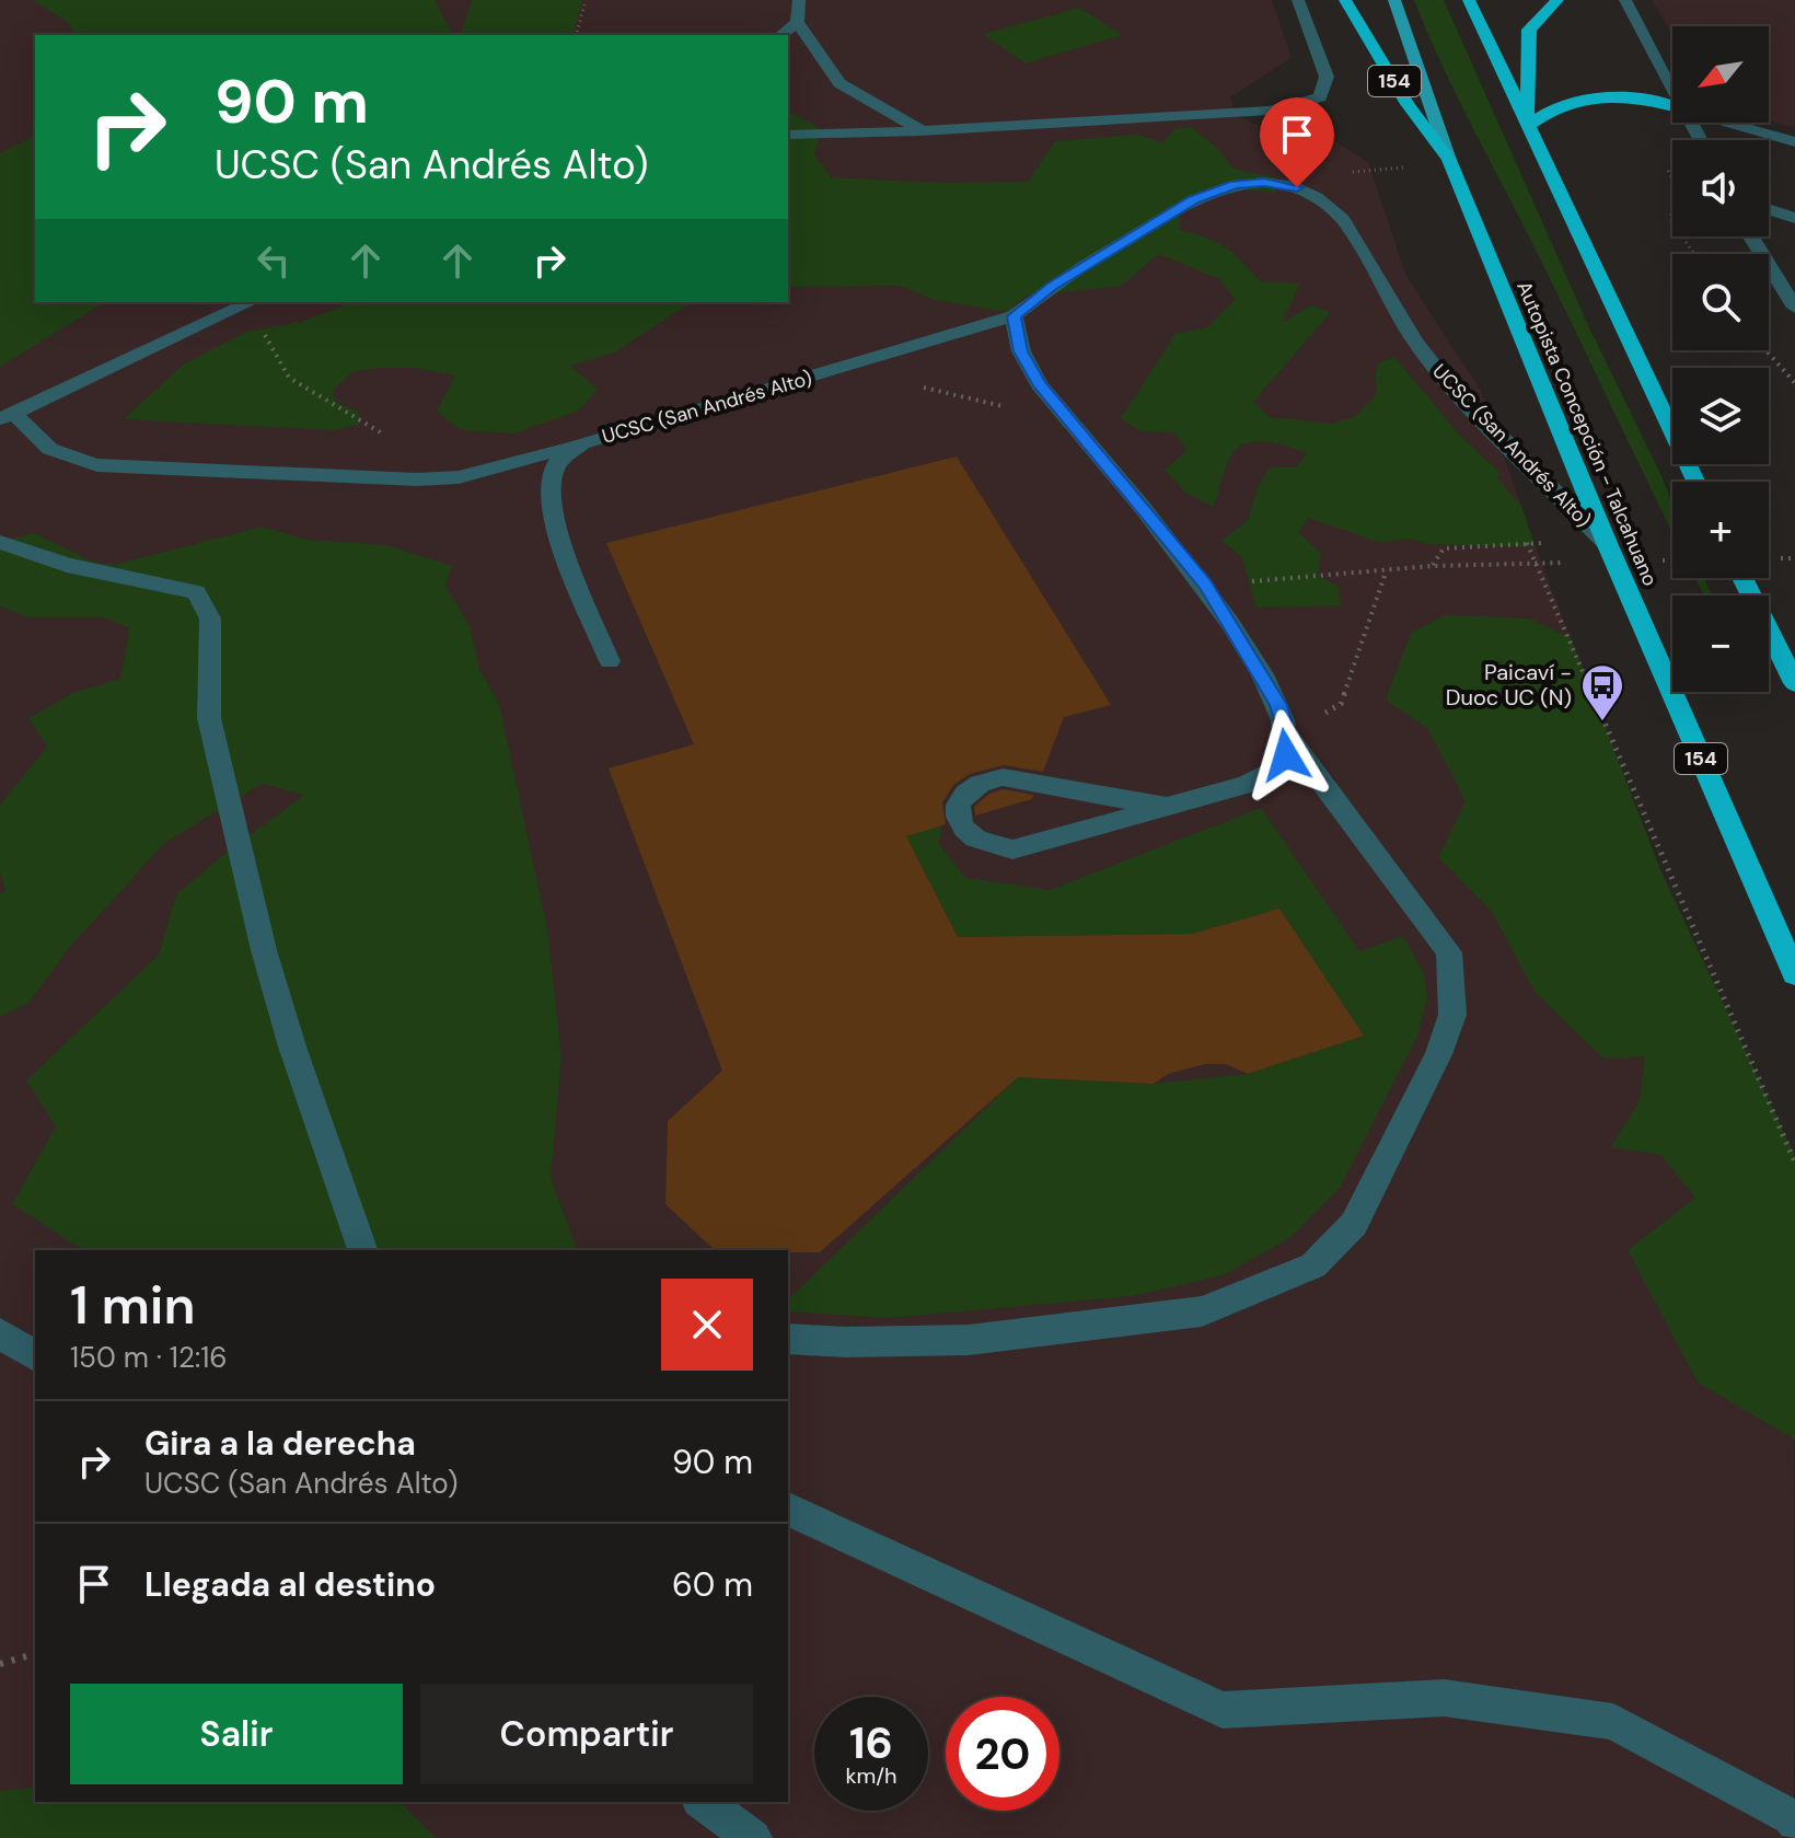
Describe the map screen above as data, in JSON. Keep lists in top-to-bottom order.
{
  "streets": {
    "highway": ["154", "Autopista Concepción - Talcahuano"],
    "street": ["UCSC (San Andrés Alto)"]
  },
  "crossings": [
    ["154", "Autopista Concepción - Talcahuano"],
    ["UCSC (San Andrés Alto)", "Autopista Concepción - Talcahuano"]
  ],
  "places": {
    "bus stop": ["Paicaví - Duoc UC (N)"]
  },
  "north": "bottom left",
  "page": {
    "map_buttons": ["+", "−"],
    "turn": ["90 m", "UCSC (San Andrés Alto)"],
    "heading": ["1 min", "150 m · 12:16"],
    "list": [
      {
        "name": "Gira a la derecha",
        "note": "UCSC (San Andrés Alto)",
        "value": "90 m"
      },
      {
        "name": "Llegada al destino",
        "value": "60 m"
      }
    ],
    "buttons": ["Salir", "Compartir"],
    "speed": "16 km/h",
    "limit": "20"
  }
}
